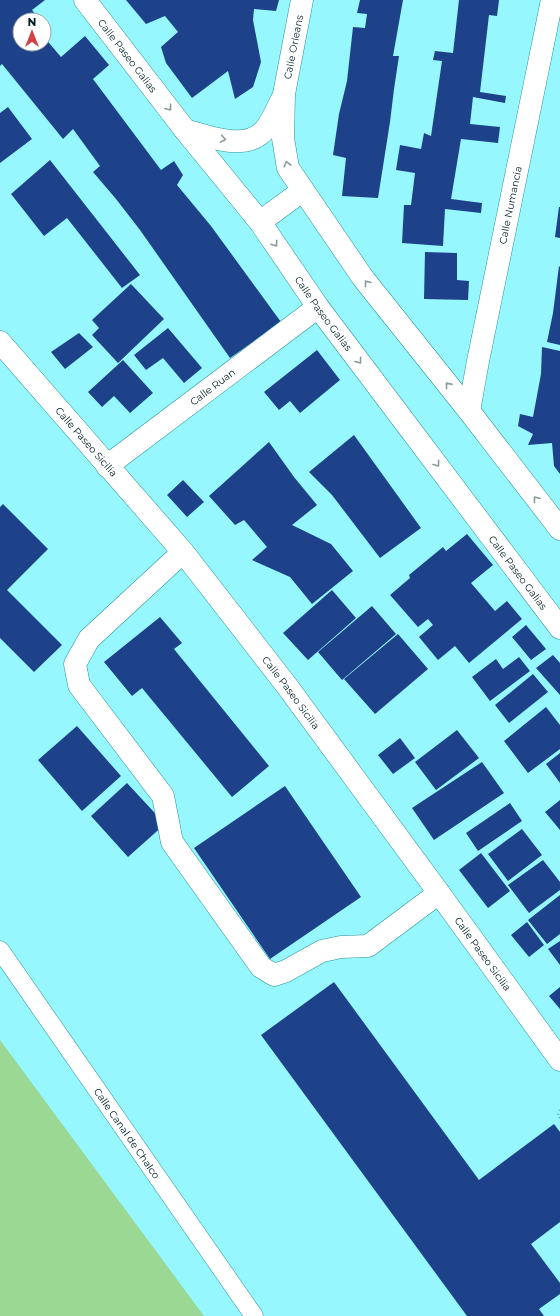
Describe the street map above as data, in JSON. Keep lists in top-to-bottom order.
{
  "streets": {
    "street": [
      "Calle Orleans",
      "Calle Paseo Galias",
      "Calle Numancia",
      "Calle Ruan",
      "Calle Paseo Sicilia"
    ],
    "lane": ["Calle Canal de Chalco"]
  },
  "crossings": [
    ["Calle Paseo Galias", "Calle Ruan"],
    ["Calle Ruan", "Calle Paseo Sicilia"]
  ],
  "north": "top"
}
